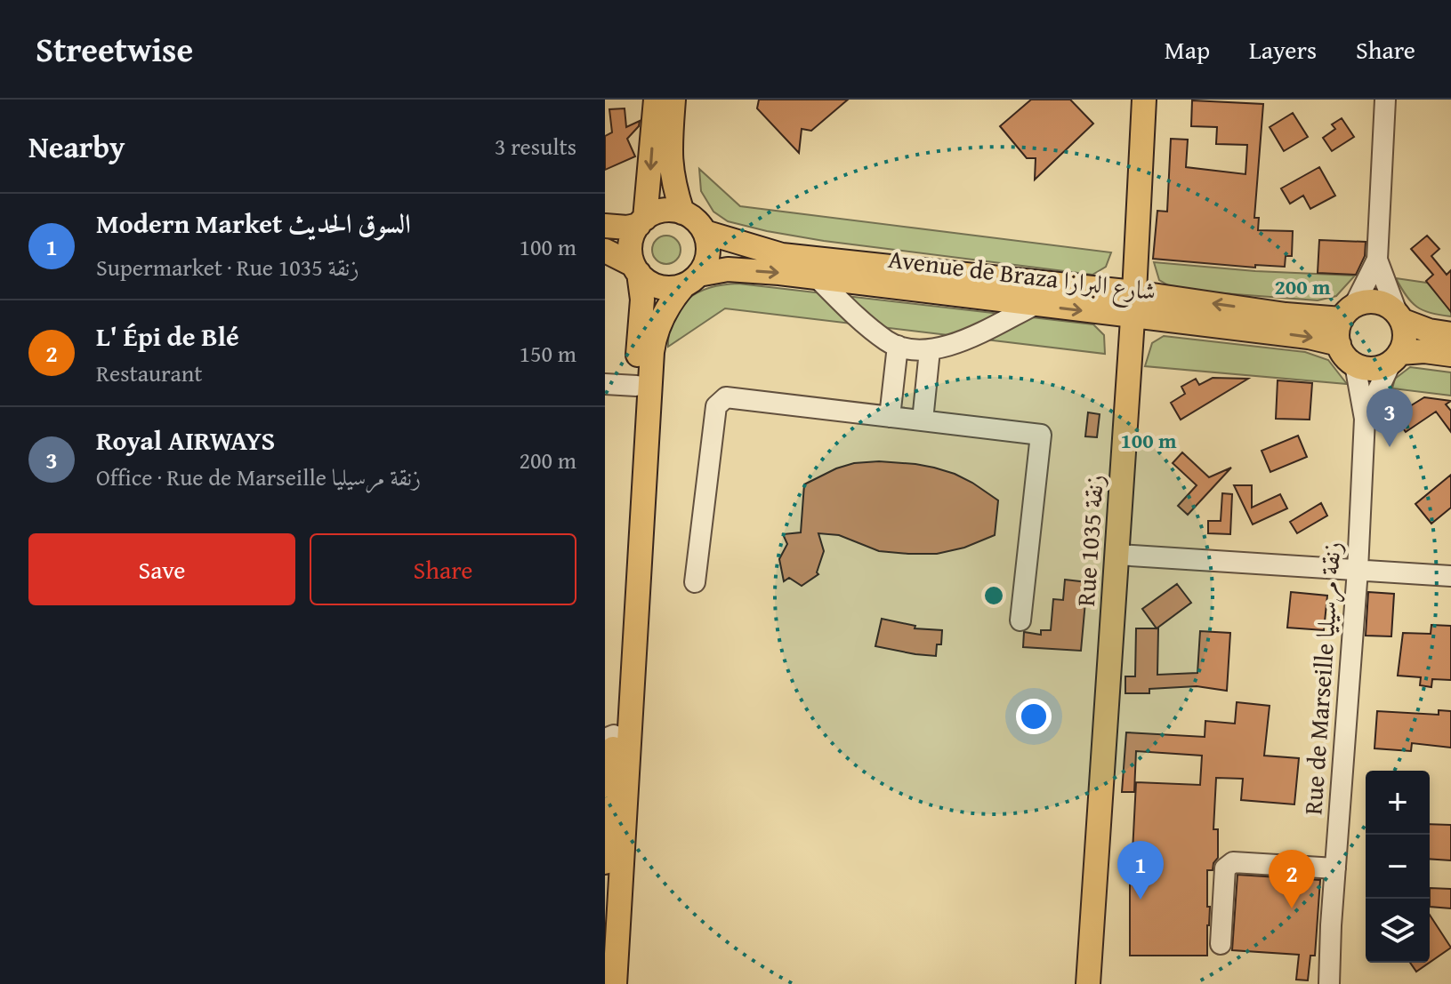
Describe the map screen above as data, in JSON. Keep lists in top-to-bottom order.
{
  "streets": {
    "main road": ["Avenue de Braza شارع البرازا", "Rue 1035 زنقة"],
    "street": ["Rue de Marseille زنقة مرسيليا"]
  },
  "crossings": [
    ["Avenue de Braza شارع البرازا", "Rue 1035 زنقة"],
    ["Avenue de Braza شارع البرازا", "Rue de Marseille زنقة مرسيليا"]
  ],
  "page": {
    "header": "Streetwise",
    "nav": ["Map", "Layers", "Share"],
    "heading": ["Nearby", "3 results"],
    "list": [
      {
        "mark": "1",
        "name": "Modern Market السوق الحديث",
        "note": "Supermarket · Rue 1035 زنقة",
        "value": "100 m"
      },
      {
        "mark": "2",
        "name": "L' Épi de Blé",
        "note": "Restaurant",
        "value": "150 m"
      },
      {
        "mark": "3",
        "name": "Royal AIRWAYS",
        "note": "Office · Rue de Marseille زنقة مرسيليا",
        "value": "200 m"
      }
    ],
    "pins": ["3", "1", "2"],
    "buttons": ["Save", "Share"],
    "map_buttons": ["+", "−"]
  },
  "rings": ["200 m", "100 m"]
}
